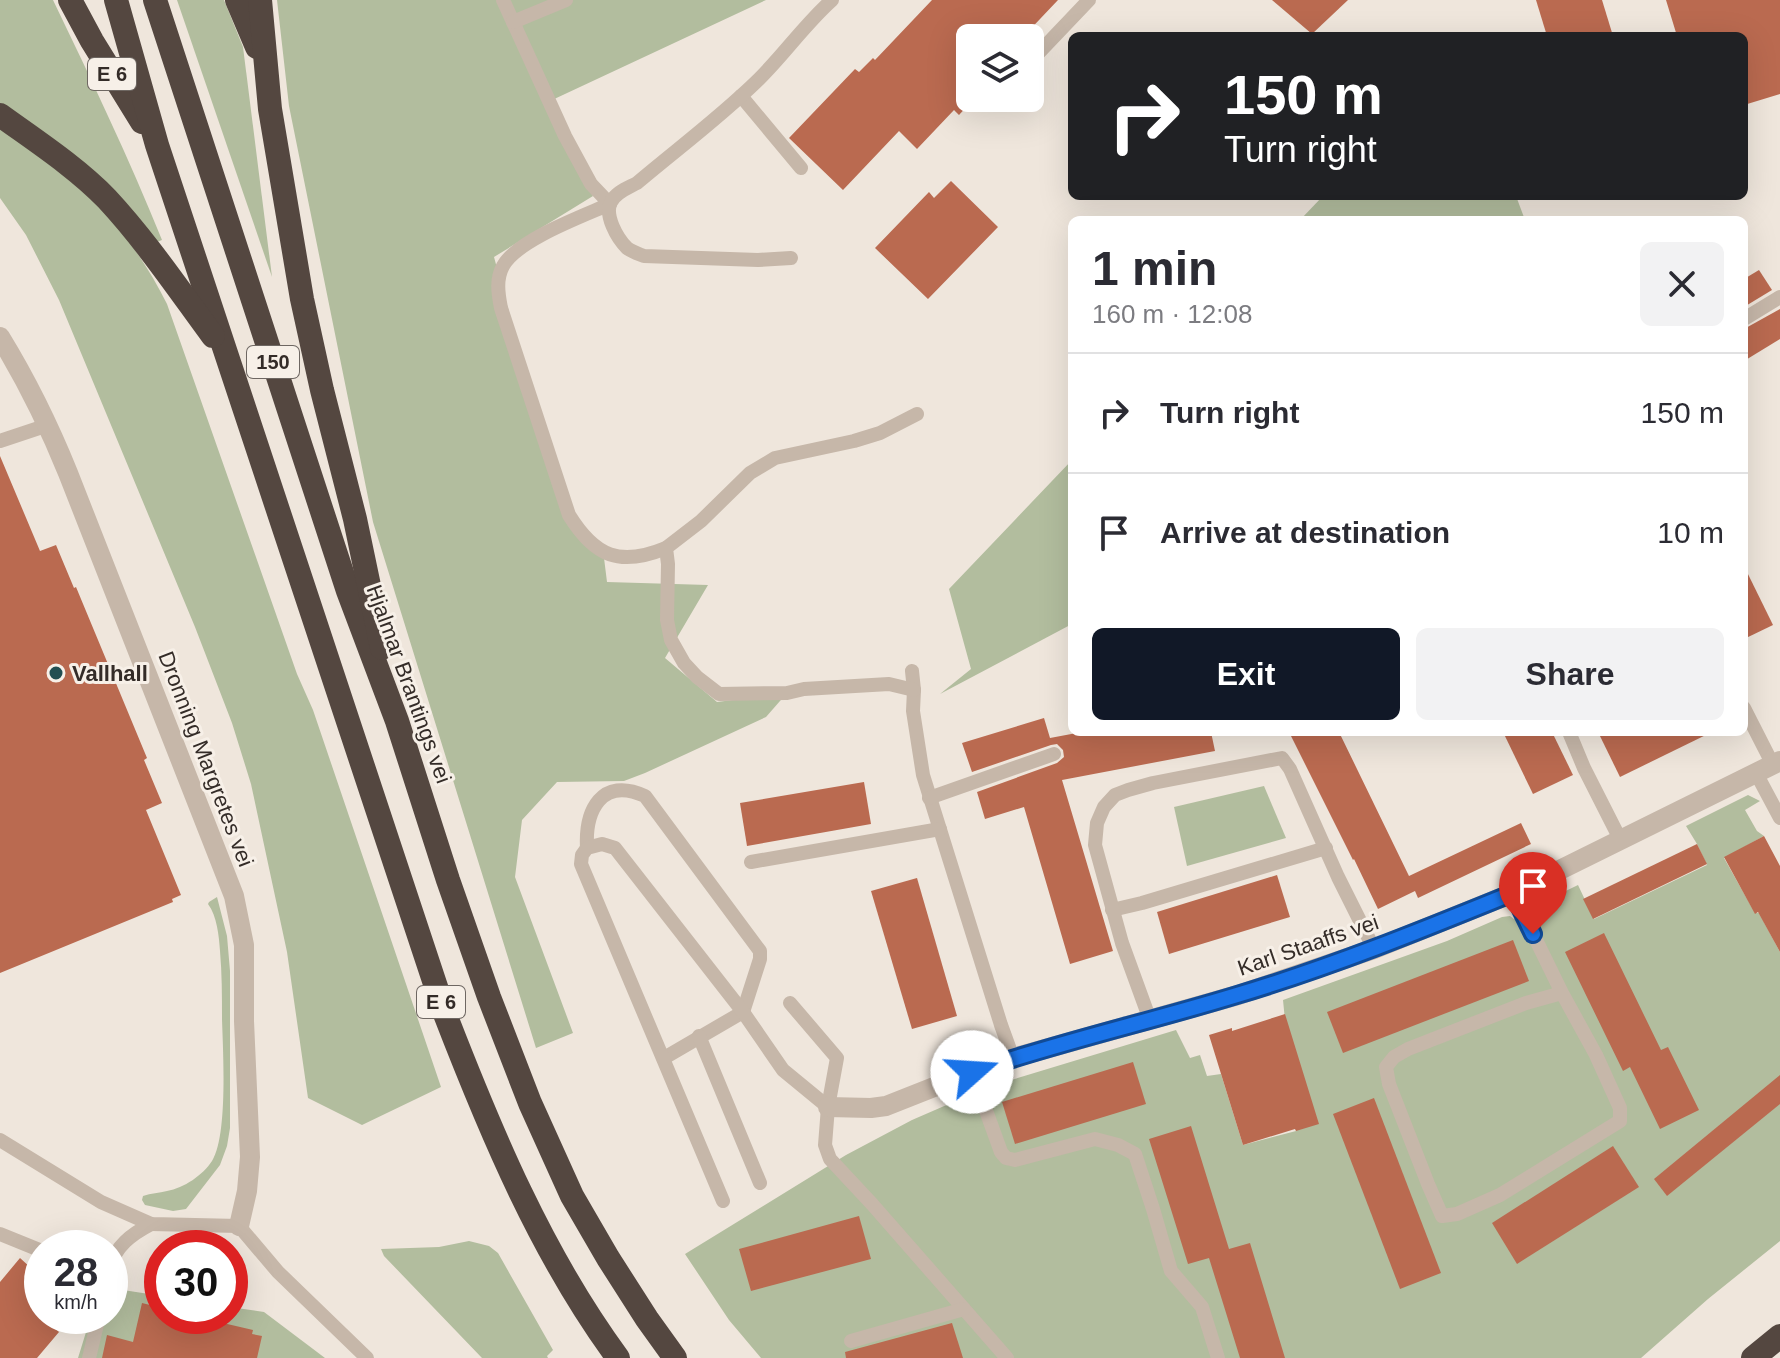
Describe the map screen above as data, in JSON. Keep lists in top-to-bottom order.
{
  "streets": {
    "highway": ["E 6", "150", "Hjalmar Brantings vei"],
    "street": ["Dronning Margretes vei", "Karl Staaffs vei"]
  },
  "crossings": [
    ["E 6", "150"],
    ["E 6", "Hjalmar Brantings vei"]
  ],
  "places": ["Vallhall"],
  "page": {
    "turn": ["150 m", "Turn right"],
    "heading": ["1 min", "160 m · 12:08"],
    "list": [
      {
        "name": "Turn right",
        "value": "150 m"
      },
      {
        "name": "Arrive at destination",
        "value": "10 m"
      }
    ],
    "buttons": ["Exit", "Share"],
    "speed": "28 km/h",
    "limit": "30"
  }
}
